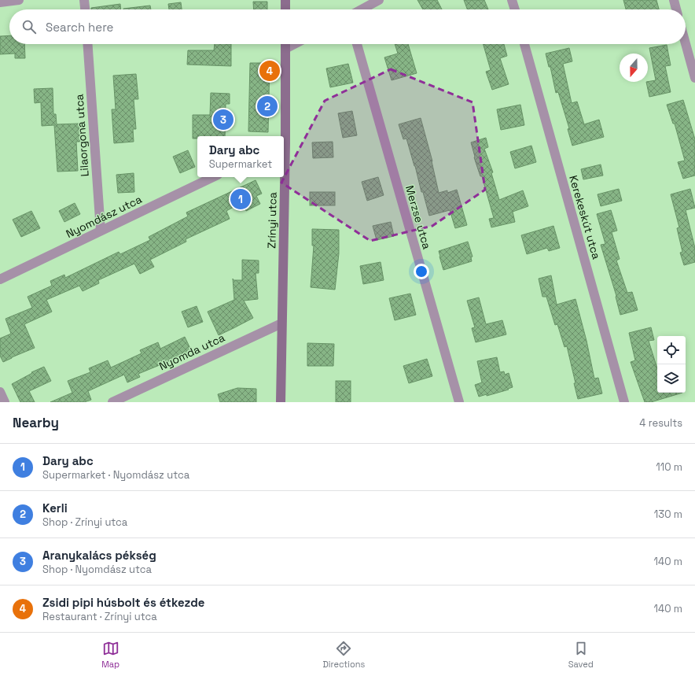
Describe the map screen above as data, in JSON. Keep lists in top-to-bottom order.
{
  "streets": {
    "main road": ["Zrínyi utca"],
    "street": [
      "Lilaorgona utca",
      "Nyomdász utca",
      "Merzse utca",
      "Kerekeskút utca",
      "Nyomda utca"
    ]
  },
  "crossings": [
    ["Lilaorgona utca", "Nyomdász utca"],
    ["Zrínyi utca", "Nyomda utca"]
  ],
  "north": "bottom",
  "page": {
    "search": "Search here",
    "pins": [
      "4",
      "2",
      "3",
      "1"
    ],
    "popup": ["Dary abc", "Supermarket"],
    "heading": ["Nearby", "4 results"],
    "list": [
      {
        "mark": "1",
        "name": "Dary abc",
        "note": "Supermarket · Nyomdász utca",
        "value": "110 m"
      },
      {
        "mark": "2",
        "name": "Kerli",
        "note": "Shop · Zrínyi utca",
        "value": "130 m"
      },
      {
        "mark": "3",
        "name": "Aranykalács pékség",
        "note": "Shop · Nyomdász utca",
        "value": "140 m"
      },
      {
        "mark": "4",
        "name": "Zsidi pipi húsbolt és étkezde",
        "note": "Restaurant · Zrínyi utca",
        "value": "140 m"
      }
    ],
    "nav": ["Map", "Directions", "Saved"]
  }
}
